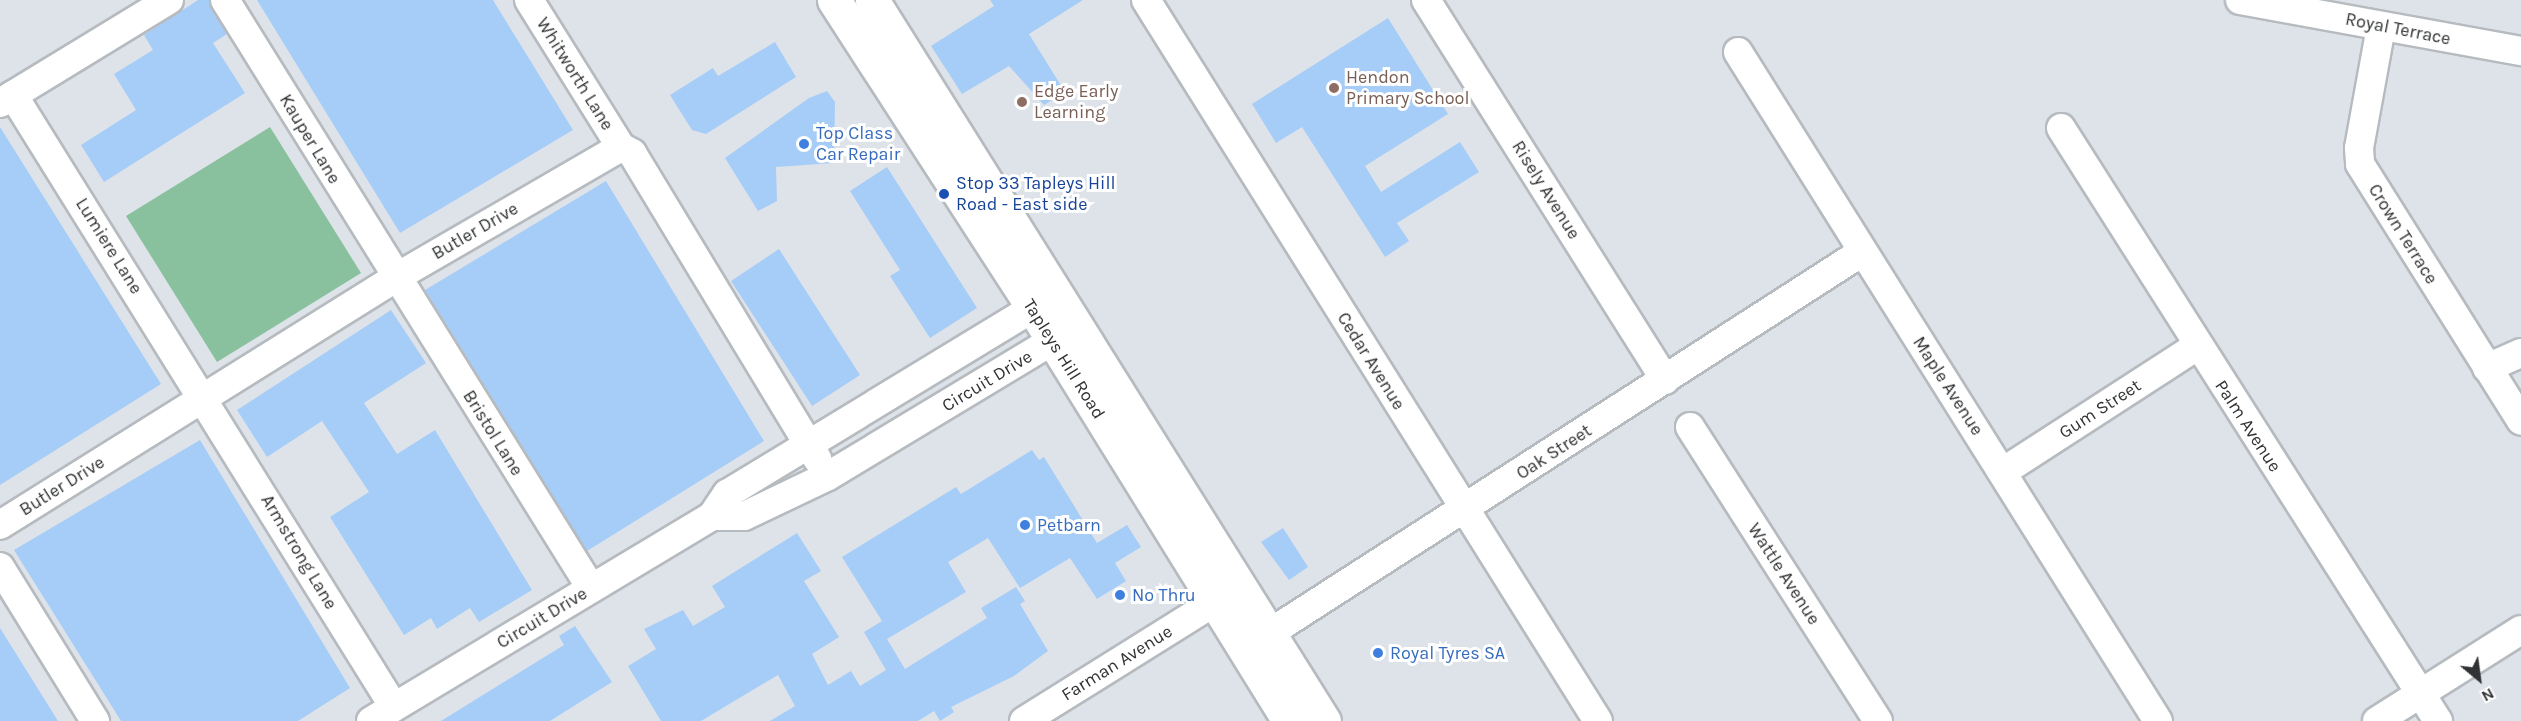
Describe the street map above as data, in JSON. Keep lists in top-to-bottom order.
{
  "streets": {
    "main road": ["Tapleys Hill Road"],
    "street": [
      "Royal Terrace",
      "Whitworth Lane",
      "Kauper Lane",
      "Risely Avenue",
      "Butler Drive",
      "Crown Terrace",
      "Lumiere Lane",
      "Cedar Avenue",
      "Circuit Drive",
      "Maple Avenue",
      "Gum Street",
      "Palm Avenue",
      "Bristol Lane",
      "Oak Street",
      "Armstrong Lane",
      "Wattle Avenue",
      "Farman Avenue"
    ]
  },
  "crossings": [
    ["Royal Terrace", "Crown Terrace"],
    ["Whitworth Lane", "Butler Drive"],
    ["Kauper Lane", "Butler Drive"],
    ["Kauper Lane", "Bristol Lane"],
    ["Risely Avenue", "Oak Street"],
    ["Butler Drive", "Lumiere Lane"],
    ["Butler Drive", "Bristol Lane"],
    ["Butler Drive", "Armstrong Lane"],
    ["Lumiere Lane", "Armstrong Lane"],
    ["Tapleys Hill Road", "Circuit Drive"],
    ["Tapleys Hill Road", "Oak Street"],
    ["Tapleys Hill Road", "Farman Avenue"],
    ["Cedar Avenue", "Oak Street"],
    ["Circuit Drive", "Bristol Lane"],
    ["Circuit Drive", "Armstrong Lane"],
    ["Maple Avenue", "Gum Street"],
    ["Maple Avenue", "Oak Street"],
    ["Gum Street", "Palm Avenue"]
  ],
  "places": [
    "Hendon Primary School",
    "Edge Early Learning",
    "Top Class Car Repair",
    "Stop 33 Tapleys Hill Road - East side",
    "Petbarn",
    "No Thru",
    "Royal Tyres SA"
  ],
  "north": "bottom right"
}
